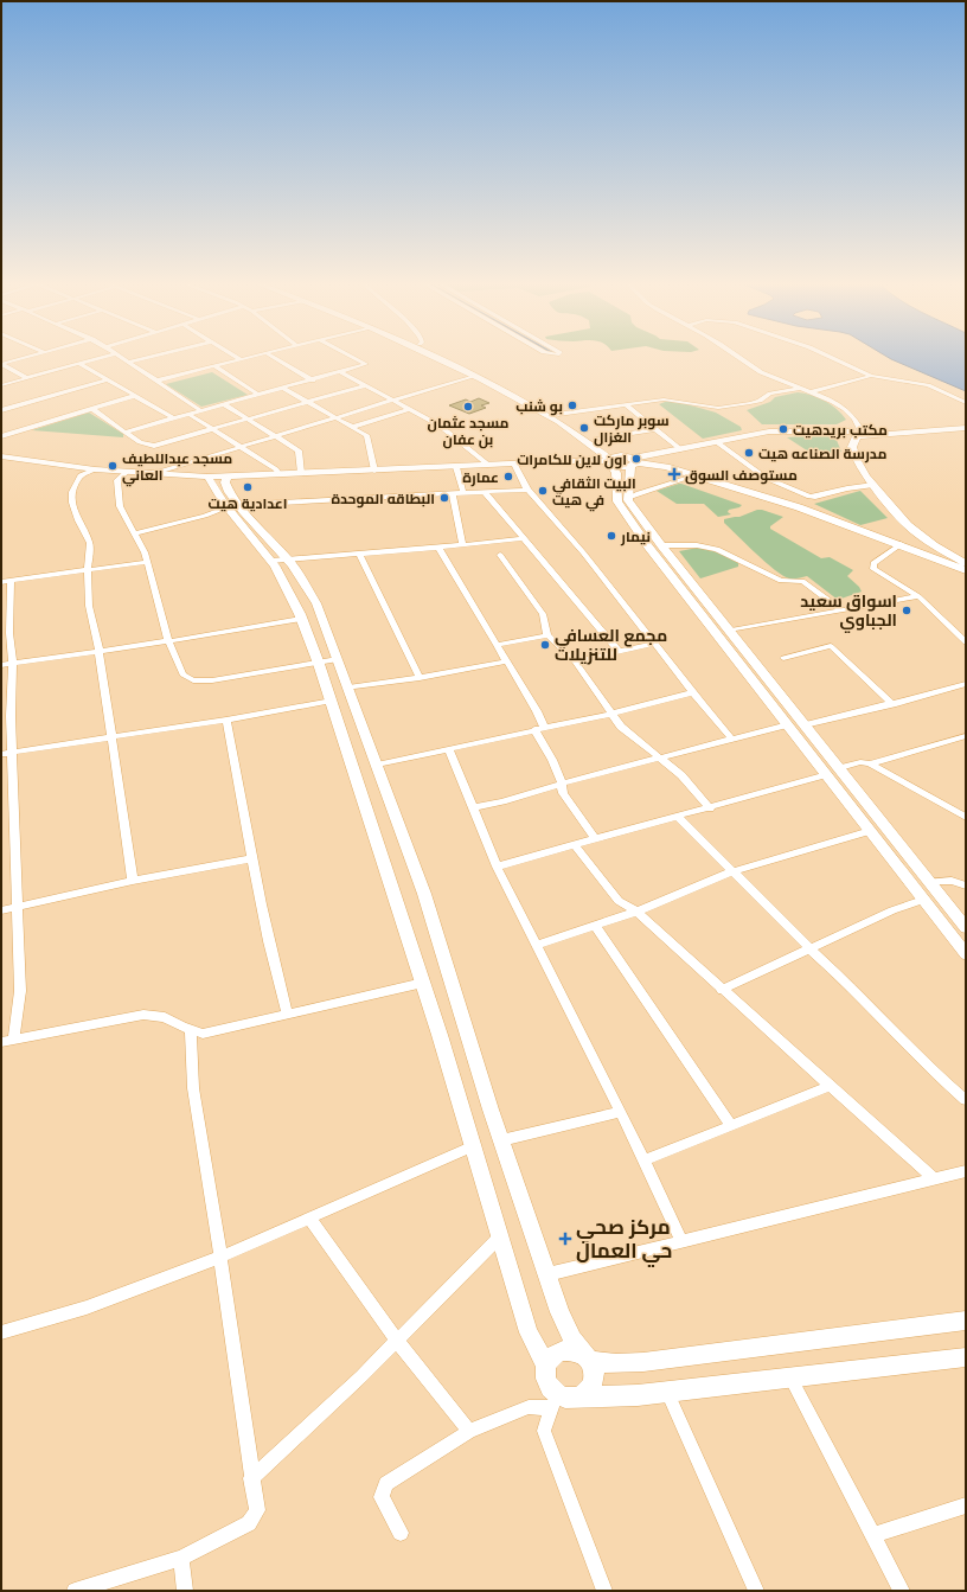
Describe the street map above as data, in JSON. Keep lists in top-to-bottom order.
{
  "places": {
    "other": [
      "بو شنب",
      "مسجد عثمان بن عفان",
      "سوبر ماركت الغزال",
      "مكتب بريدهيت",
      "مدرسة الصناعه هيت",
      "اون لاين للكامرات",
      "مسجد عبداللطيف العاني",
      "عمارة",
      "اعدادية هيت",
      "البيت الثقافي في هيت",
      "البطاقه الموحدة",
      "نيمار",
      "اسواق سعيد الجباوي",
      "مجمع العسافي للتنزيلات"
    ],
    "health": ["مستوصف السوق", "مركز صحي حي العمال"]
  }
}
